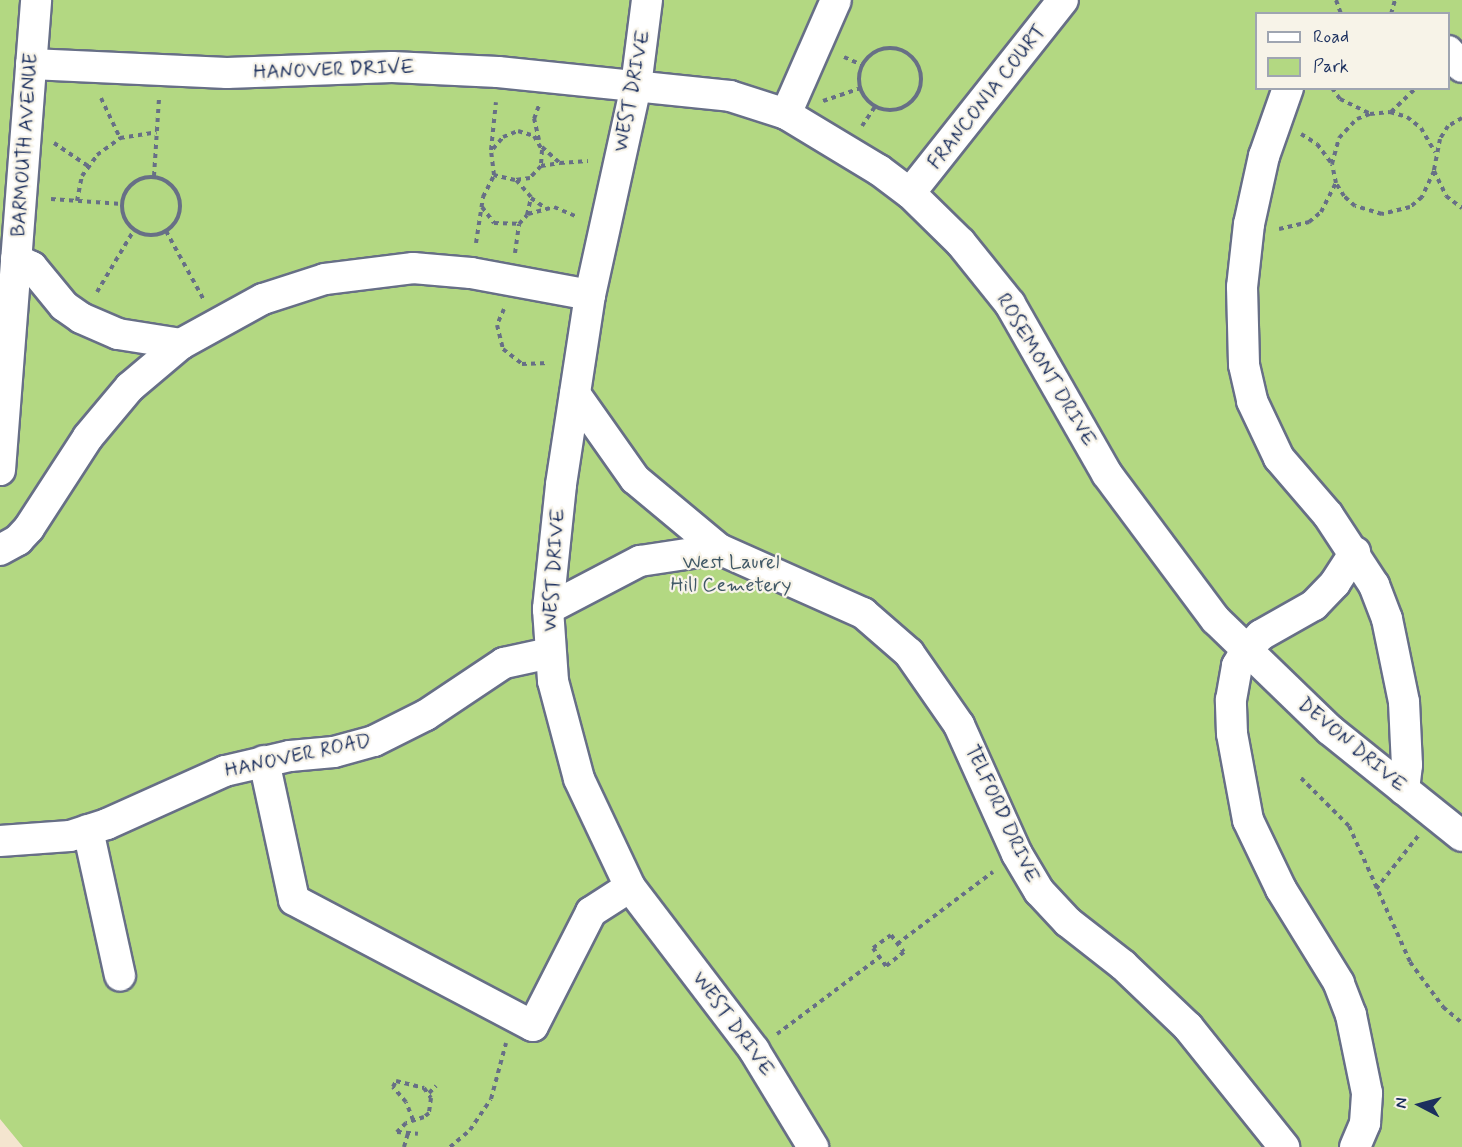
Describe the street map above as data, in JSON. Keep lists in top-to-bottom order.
{
  "streets": {
    "lane": [
      "HANOVER DRIVE",
      "WEST DRIVE",
      "FRANCONIA COURT",
      "BARMOUTH AVENUE",
      "ROSEMONT DRIVE",
      "DEVON DRIVE",
      "HANOVER ROAD",
      "TELFORD DRIVE"
    ]
  },
  "crossings": [
    ["HANOVER DRIVE", "WEST DRIVE"],
    ["HANOVER DRIVE", "BARMOUTH AVENUE"],
    ["HANOVER DRIVE", "ROSEMONT DRIVE"],
    ["WEST DRIVE", "ROSEMONT DRIVE"],
    ["WEST DRIVE", "HANOVER ROAD"],
    ["WEST DRIVE", "TELFORD DRIVE"],
    ["FRANCONIA COURT", "ROSEMONT DRIVE"],
    ["ROSEMONT DRIVE", "DEVON DRIVE"]
  ],
  "parks": ["West Laurel Hill Cemetery"],
  "legend": ["Road", "Park"],
  "north": "left"
}
